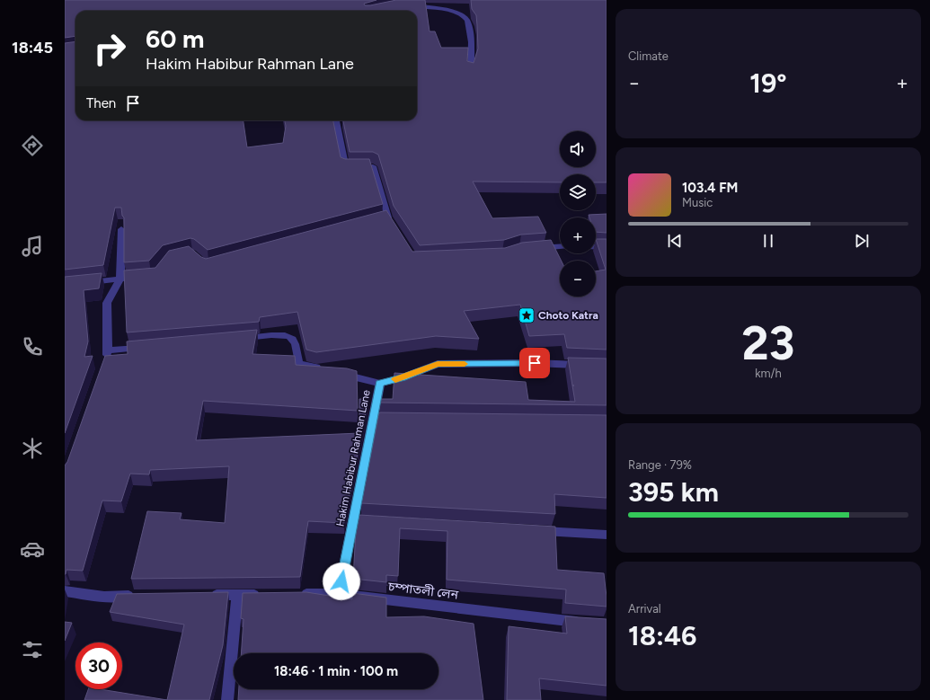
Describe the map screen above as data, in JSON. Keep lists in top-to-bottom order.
{
  "streets": {
    "street": ["Hakim Habibur Rahman Lane", "চম্পাতলী লেন"]
  },
  "crossings": [
    ["Hakim Habibur Rahman Lane", "চম্পাতলী লেন"]
  ],
  "places": {
    "place": ["Choto Katra"]
  },
  "page": {
    "tabs": "18:45",
    "tile": [
      "Climate",
      ["23", "km/h"],
      ["Range · 79%", "395 km"],
      ["Arrival", "18:46"]
    ],
    "turn": ["60 m", "Hakim Habibur Rahman Lane"],
    "heat": ["−", "19°", "+"],
    "then": "Then",
    "map_buttons": ["+", "−"],
    "song": ["103.4 FM", "Music"],
    "limit": "30",
    "trip": "18:46 · 1 min · 100 m"
  }
}
